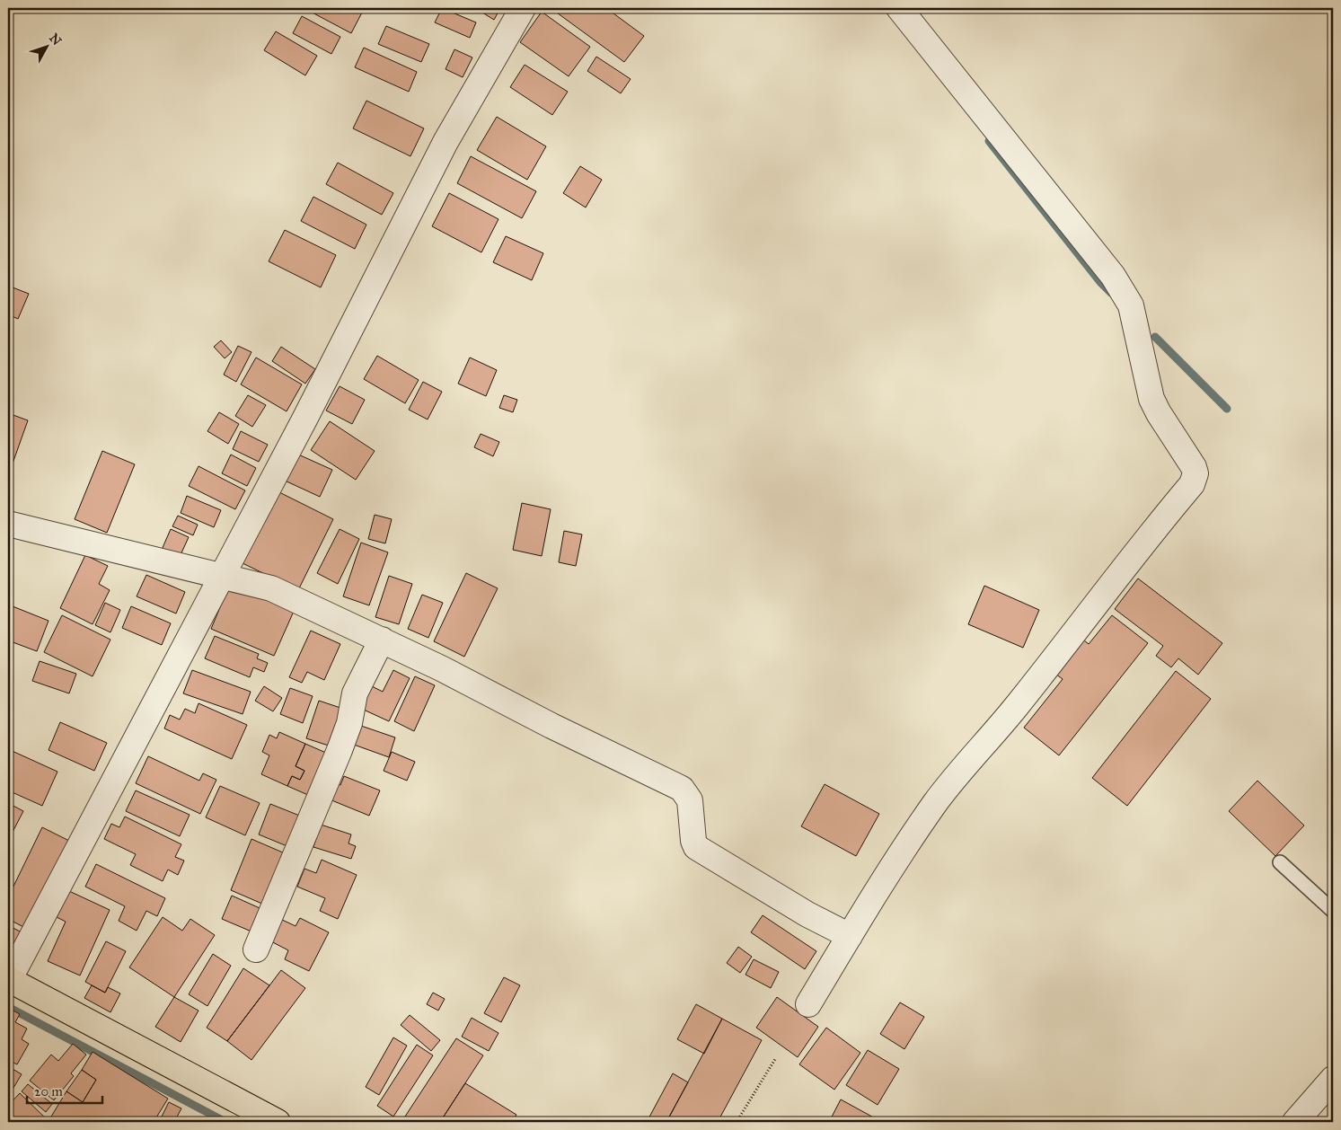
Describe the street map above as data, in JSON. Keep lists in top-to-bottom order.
{
  "scale_bar": "20 m",
  "north": "top right"
}
